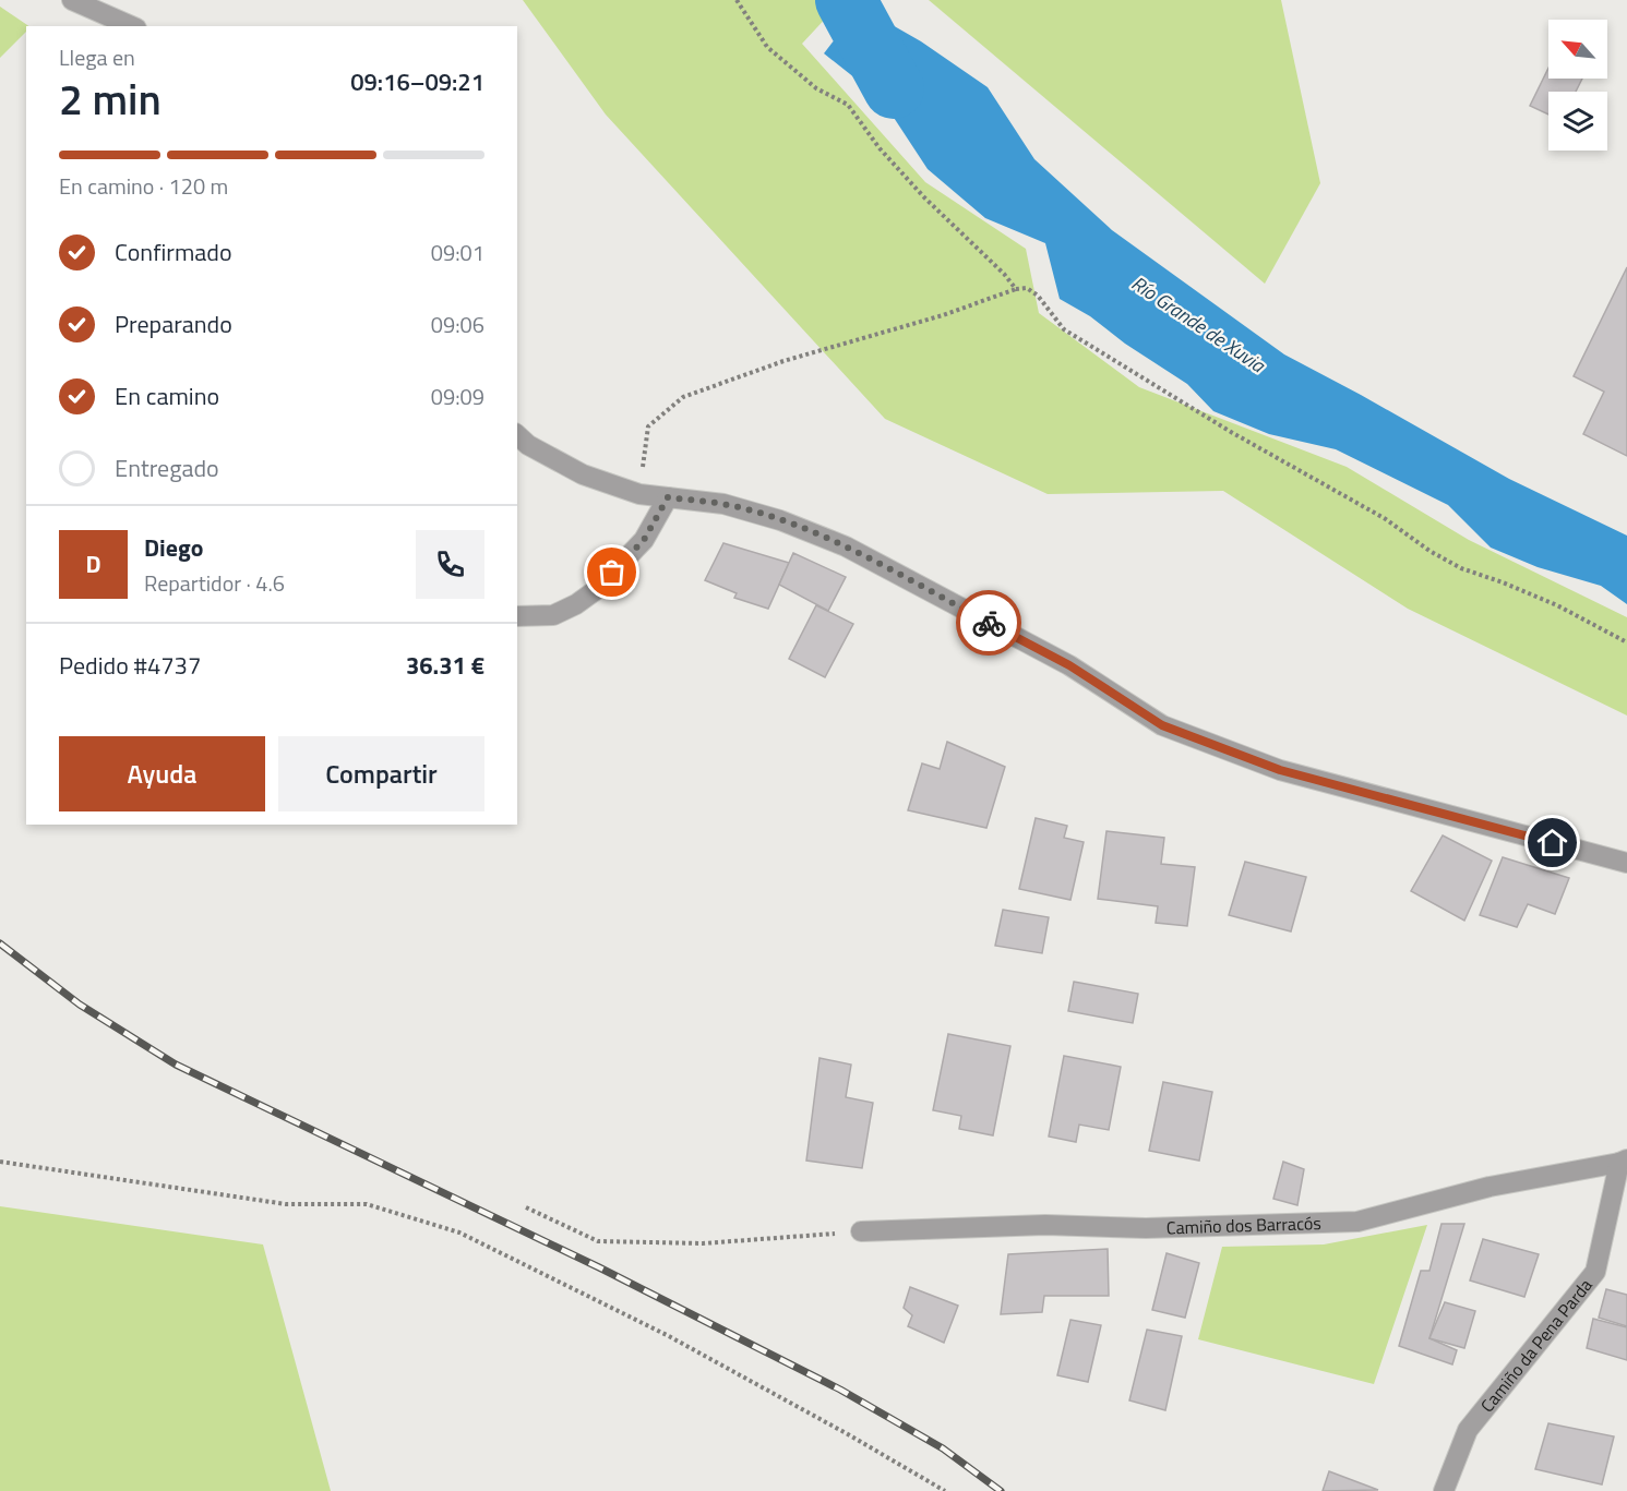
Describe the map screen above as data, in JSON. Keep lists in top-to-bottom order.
{
  "streets": {
    "street": ["Camiño dos Barracós", "Camiño da Pena Parda"]
  },
  "crossings": [
    ["Camiño dos Barracós", "Camiño da Pena Parda"]
  ],
  "water": ["Río Grande de Xuvia"],
  "north": "top left",
  "page": {
    "heading": ["2 min", "Llega en", "09:16–09:21"],
    "panel": [
      "Diego",
      "Repartidor · 4.6",
      "Pedido #4737",
      "36.31 €"
    ],
    "bar": "En camino · 120 m",
    "list": [
      ["Confirmado", "09:01"],
      ["Preparando", "09:06"],
      ["En camino", "09:09"],
      "Entregado"
    ],
    "round": "D",
    "buttons": ["Ayuda", "Compartir"]
  }
}
